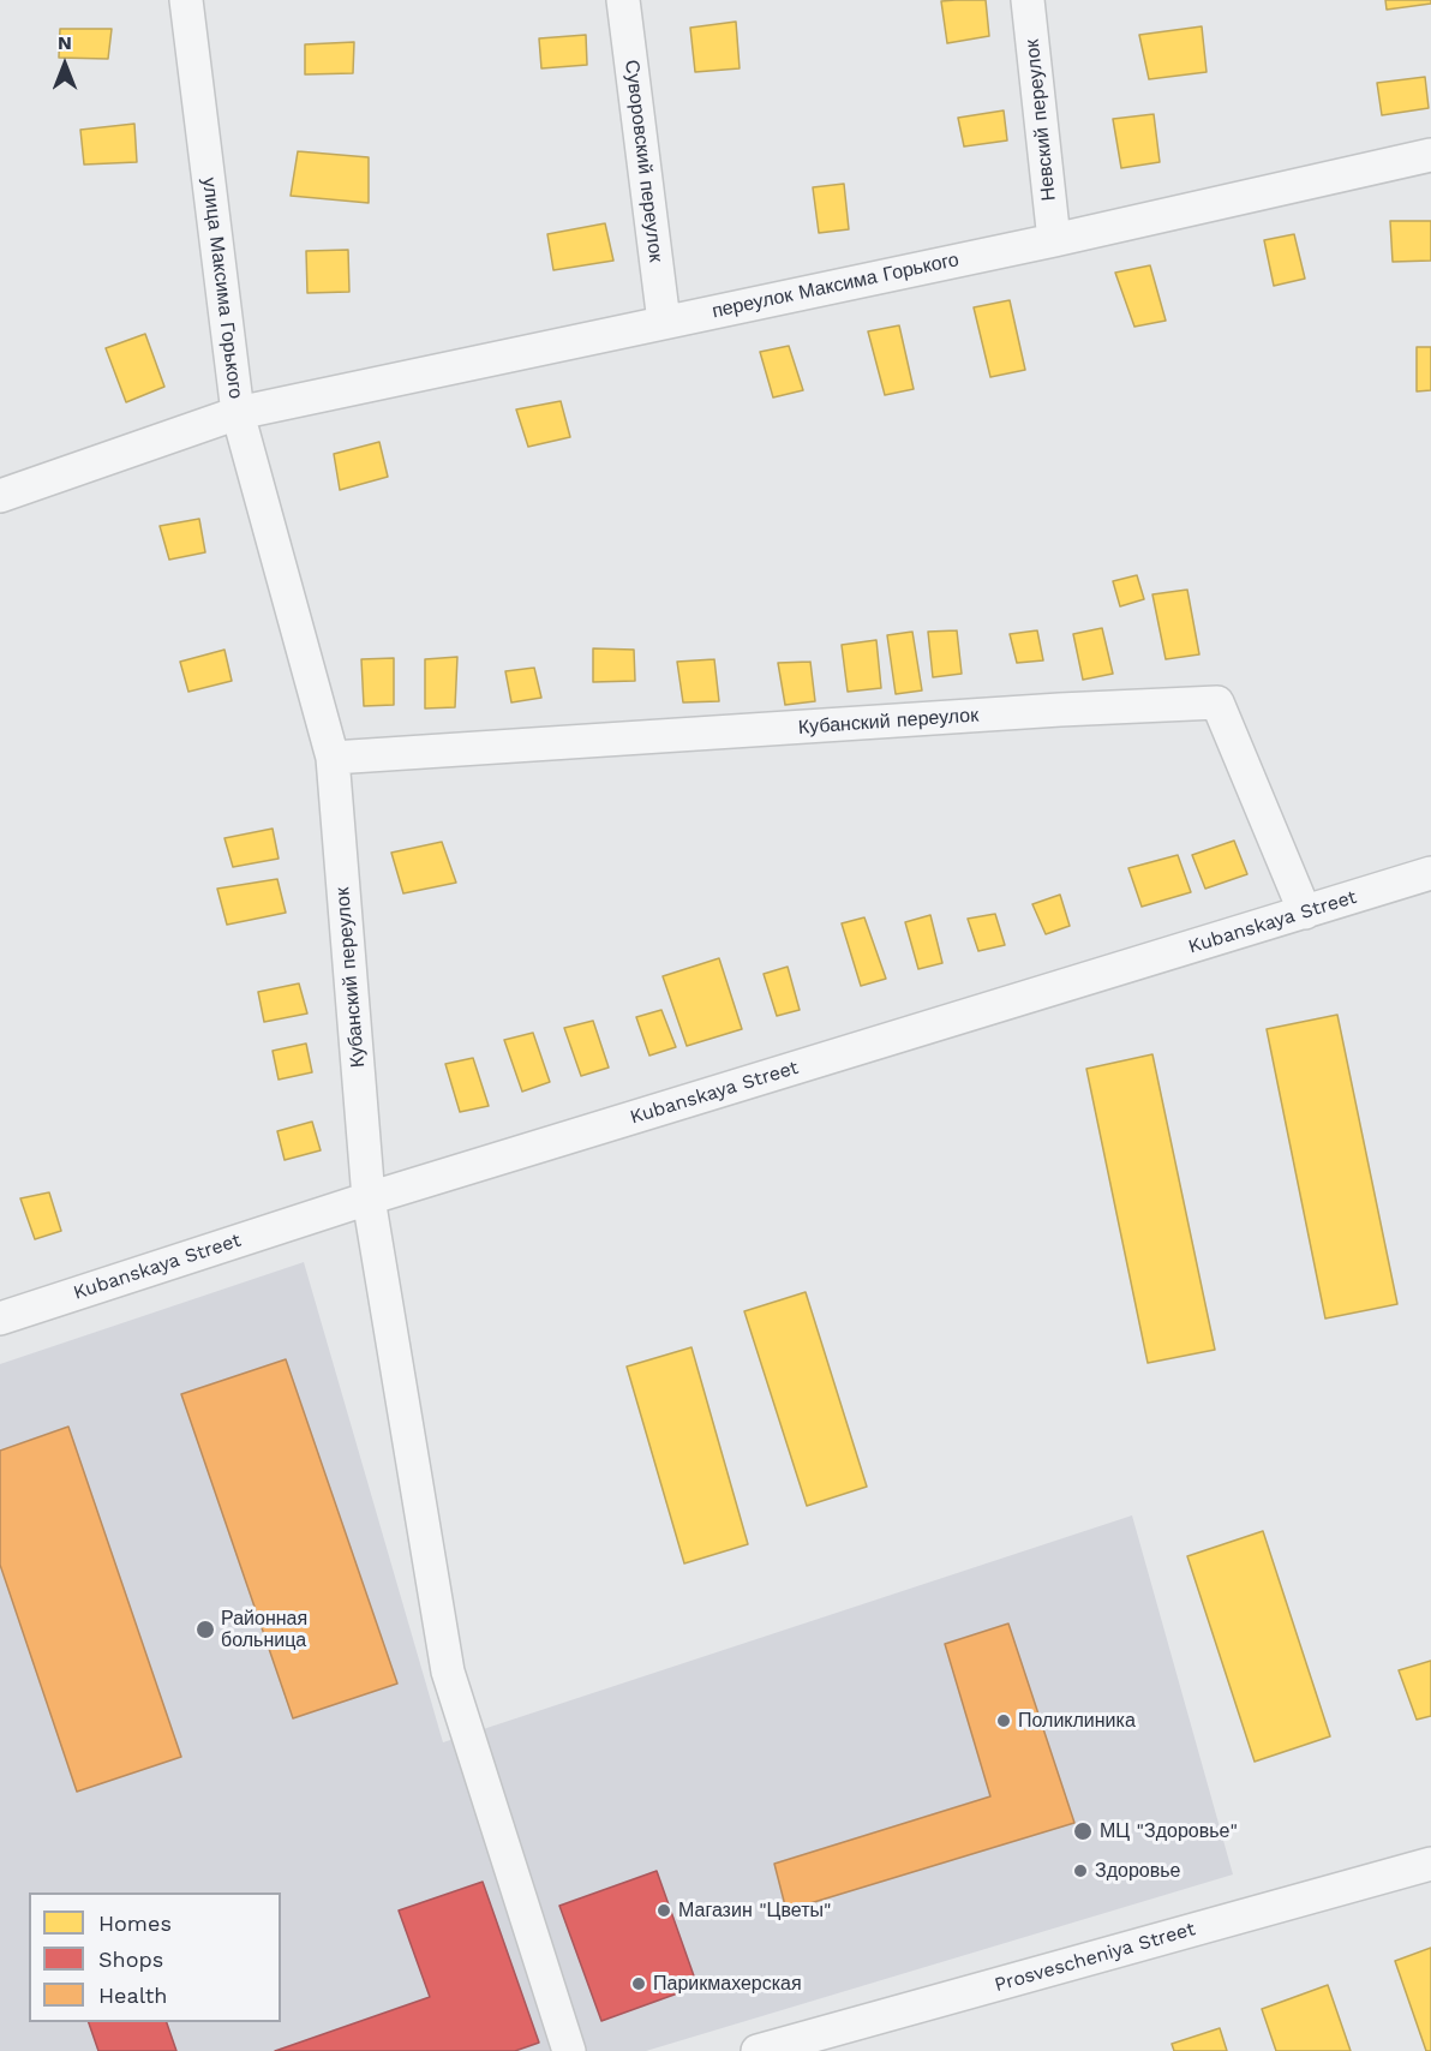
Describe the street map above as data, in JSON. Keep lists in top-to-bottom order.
{
  "streets": {
    "street": [
      "Невский переулок",
      "Суворовский переулок",
      "переулок Максима Горького",
      "улица Максима Горького",
      "Кубанский переулок",
      "Kubanskaya Street",
      "Prosvescheniya Street"
    ]
  },
  "crossings": [
    ["Невский переулок", "переулок Максима Горького"],
    ["Суворовский переулок", "переулок Максима Горького"],
    ["переулок Максима Горького", "улица Максима Горького"],
    ["переулок Максима Горького", "Кубанский переулок"],
    ["улица Максима Горького", "Кубанский переулок"],
    ["Кубанский переулок", "Kubanskaya Street"]
  ],
  "places": [
    "Районная больница",
    "Поликлиника",
    "МЦ \"Здоровье\"",
    "Здоровье",
    "Магазин \"Цветы\"",
    "Парикмахерская"
  ],
  "legend": ["Homes", "Shops", "Health"],
  "north": "top"
}
